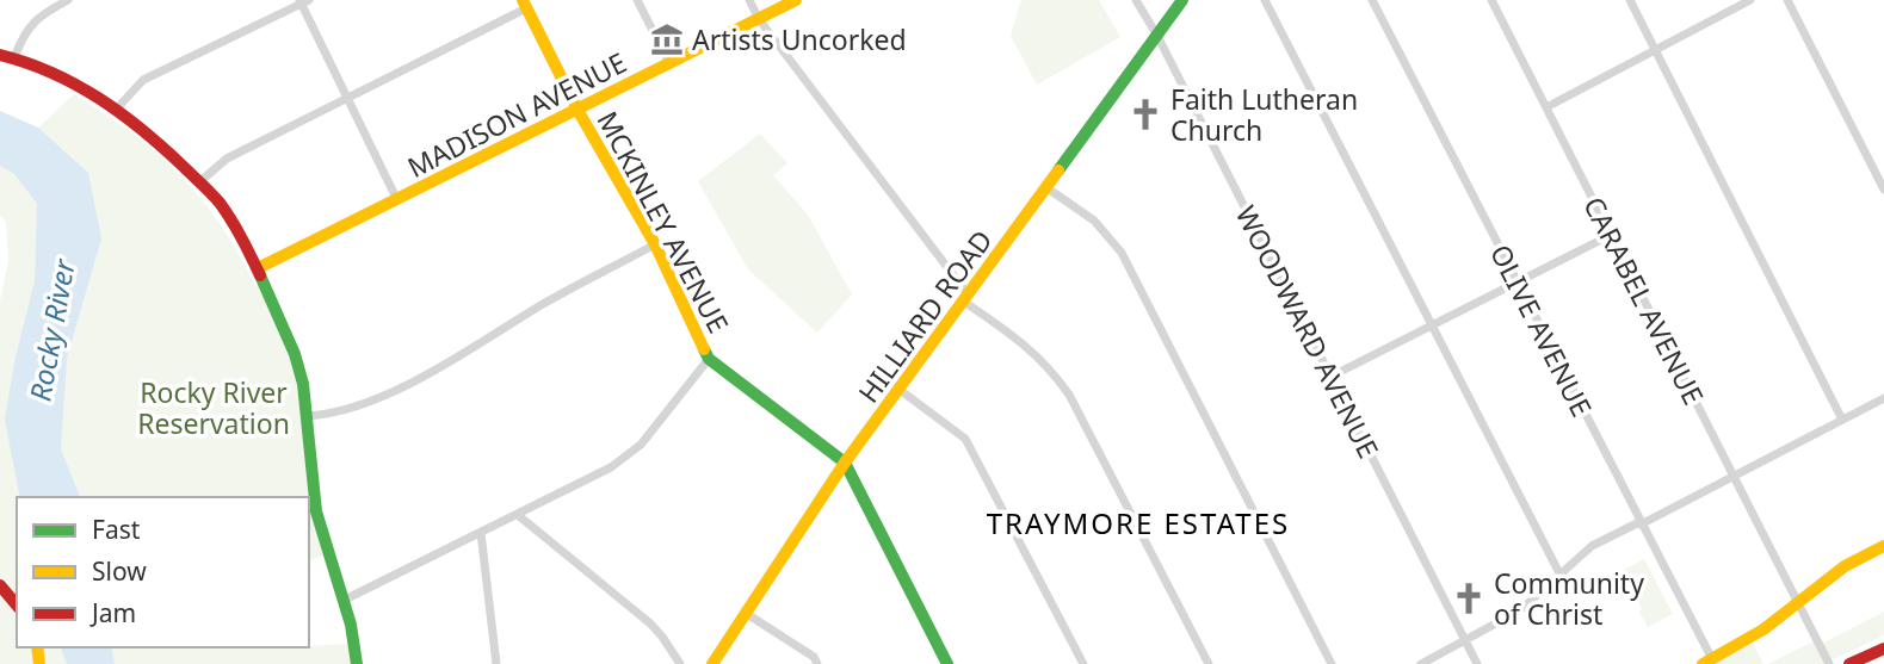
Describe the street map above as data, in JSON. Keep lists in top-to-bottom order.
{
  "streets": {
    "main road": ["MADISON AVENUE", "MCKINLEY AVENUE", "HILLIARD ROAD"],
    "street": ["CARABEL AVENUE", "OLIVE AVENUE", "WOODWARD AVENUE"]
  },
  "crossings": [
    ["MADISON AVENUE", "MCKINLEY AVENUE"],
    ["MCKINLEY AVENUE", "HILLIARD ROAD"],
    ["HILLIARD ROAD", "WOODWARD AVENUE"]
  ],
  "districts": ["TRAYMORE ESTATES"],
  "water": ["Rocky River"],
  "parks": ["Rocky River Reservation"],
  "places": {
    "museum": ["Artists Uncorked"],
    "church": ["Faith Lutheran Church", "Community of Christ"]
  },
  "legend": ["Fast", "Slow", "Jam"]
}
